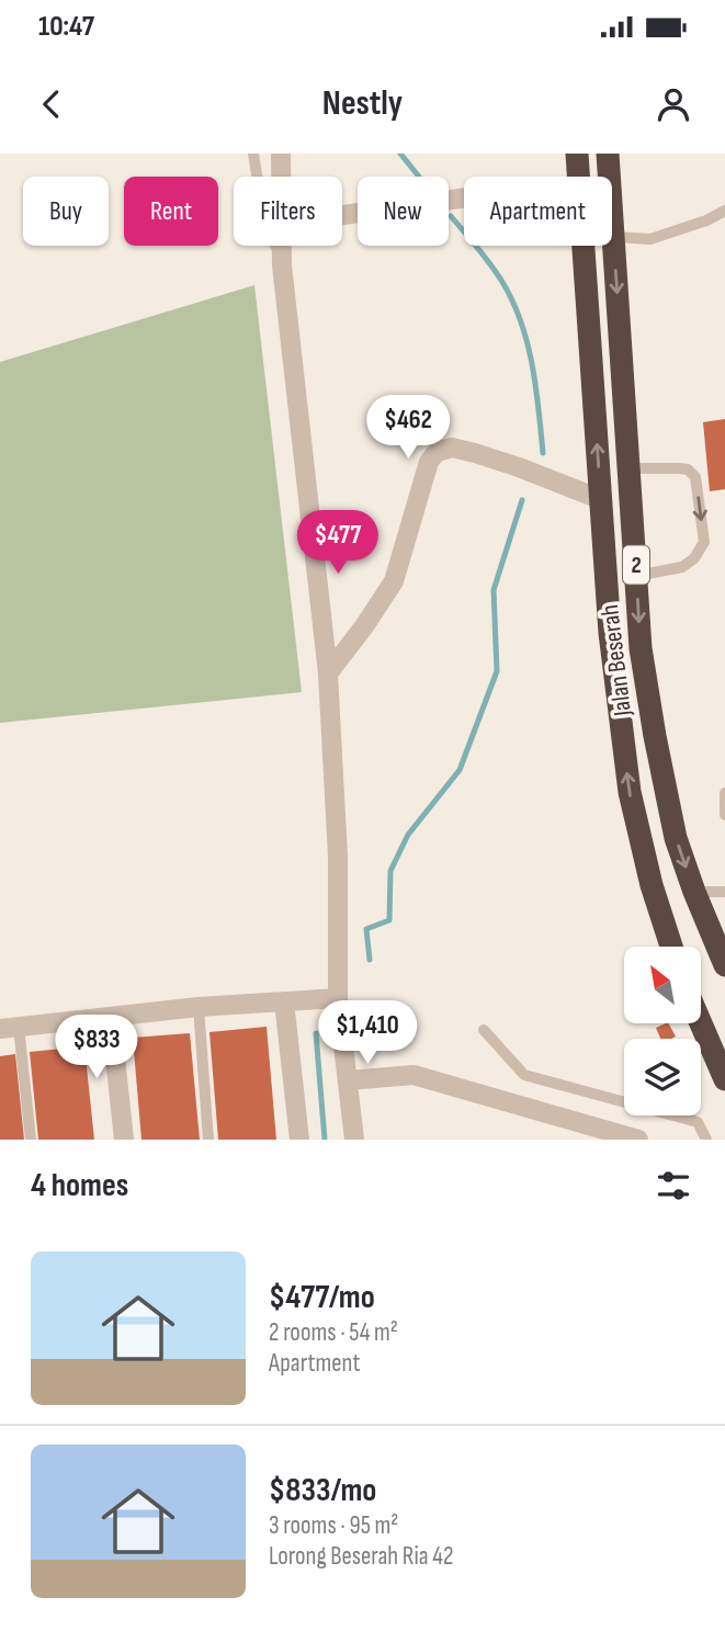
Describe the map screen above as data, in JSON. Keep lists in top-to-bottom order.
{
  "streets": {
    "highway": ["2", "Jalan Beserah"]
  },
  "north": "top left",
  "page": {
    "status": "10:47",
    "header": "Nestly",
    "chip": [
      "Buy",
      "Rent",
      "Filters",
      "New",
      "Apartment"
    ],
    "price": [
      "$462",
      "$477",
      "$1,410",
      "$833"
    ],
    "heading": "4 homes",
    "list": [
      {
        "name": "$477/mo",
        "note": "2 rooms · 54 m² · Apartment"
      },
      {
        "name": "$833/mo",
        "note": "3 rooms · 95 m² · Lorong Beserah Ria 42"
      }
    ]
  }
}
